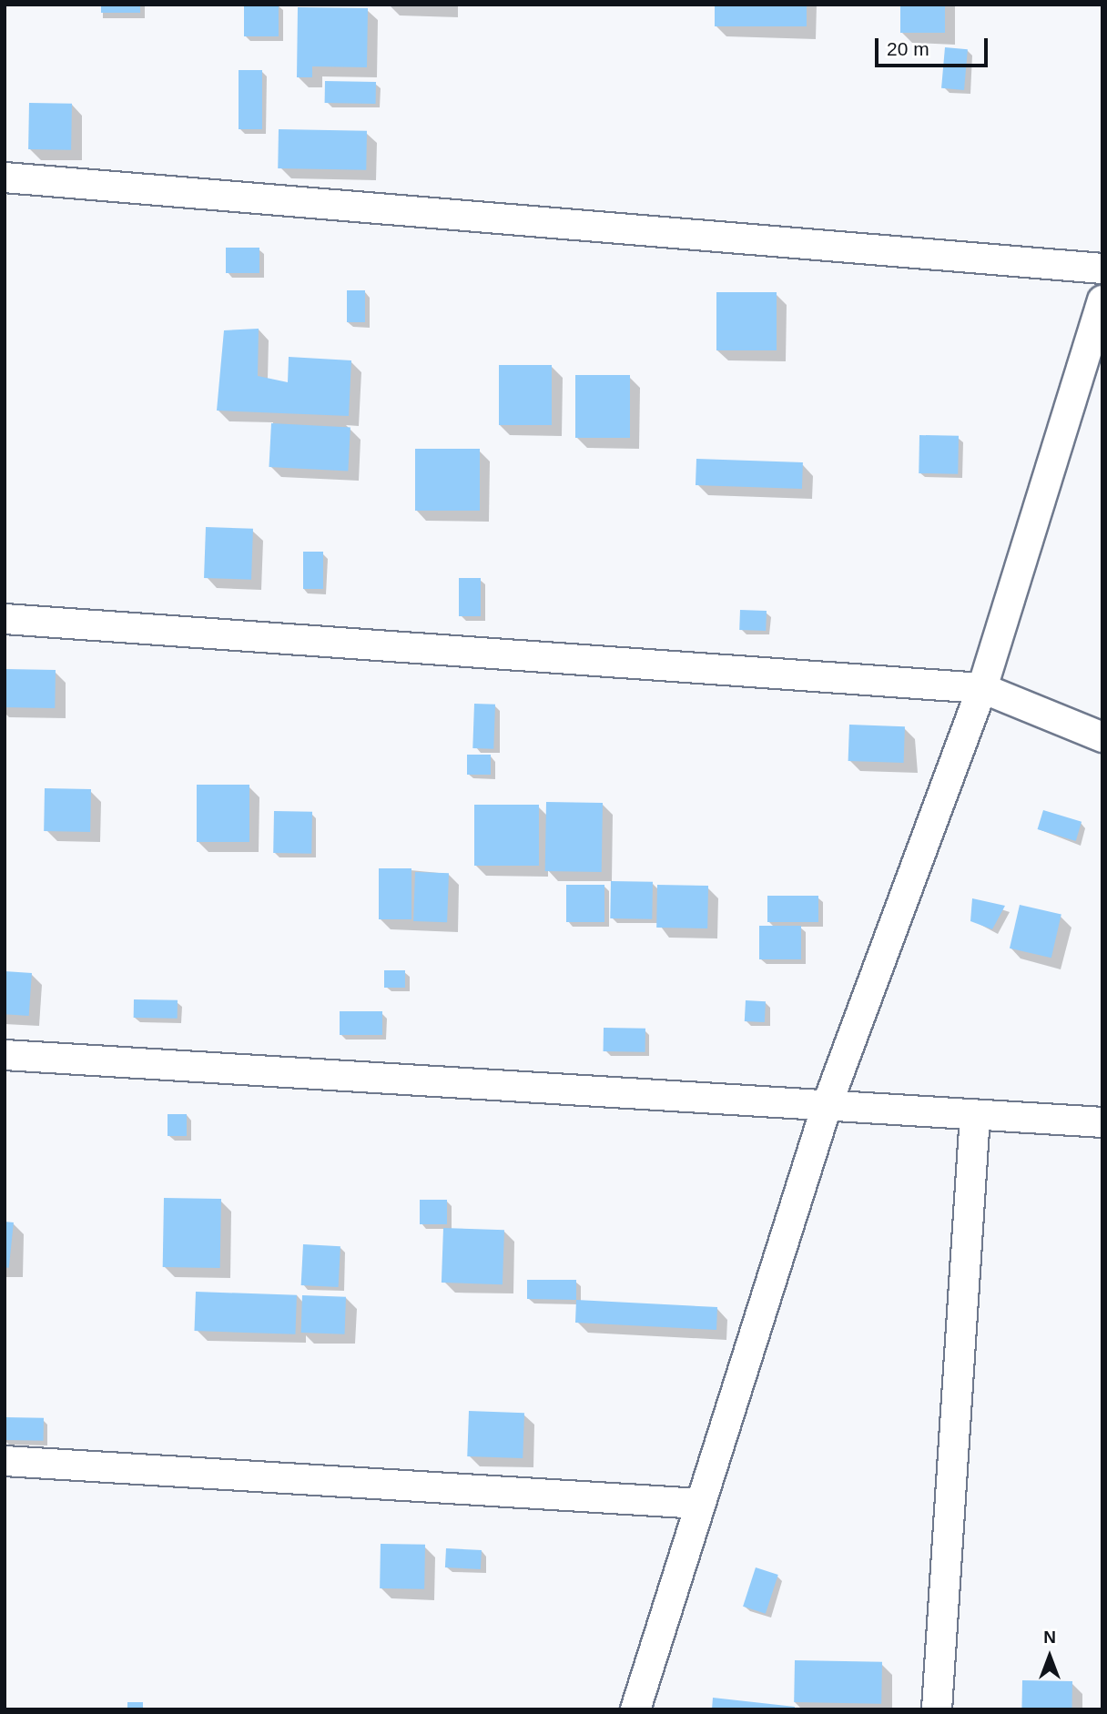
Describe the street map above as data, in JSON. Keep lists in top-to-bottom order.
{
  "scale_bar": "20 m",
  "north": "top"
}
